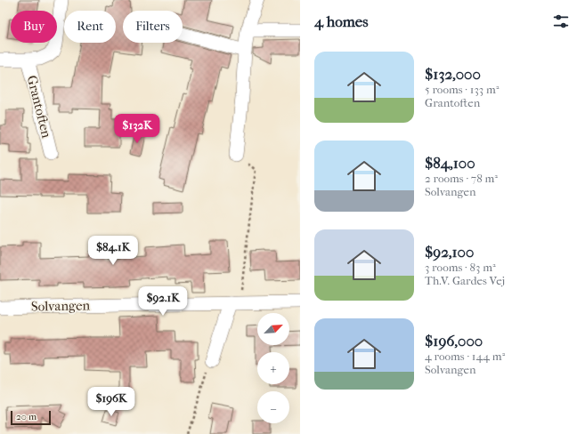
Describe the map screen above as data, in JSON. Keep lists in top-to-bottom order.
{
  "streets": {
    "street": ["Grantoften", "Solvangen"]
  },
  "scale_bar": "20 m",
  "north": "top right",
  "page": {
    "heading": "4 homes",
    "chip": ["Buy", "Rent", "Filters"],
    "list": [
      {
        "name": "$132,000",
        "note": "5 rooms · 133 m² · Grantoften"
      },
      {
        "name": "$84,100",
        "note": "2 rooms · 78 m² · Solvangen"
      },
      {
        "name": "$92,100",
        "note": "3 rooms · 83 m² · Th.V. Gardes Vej"
      },
      {
        "name": "$196,000",
        "note": "4 rooms · 144 m² · Solvangen"
      }
    ],
    "price": [
      "$132K",
      "$84.1K",
      "$92.1K",
      "$196K"
    ],
    "map_buttons": ["+", "−"],
    "scale": "20 m"
  }
}
